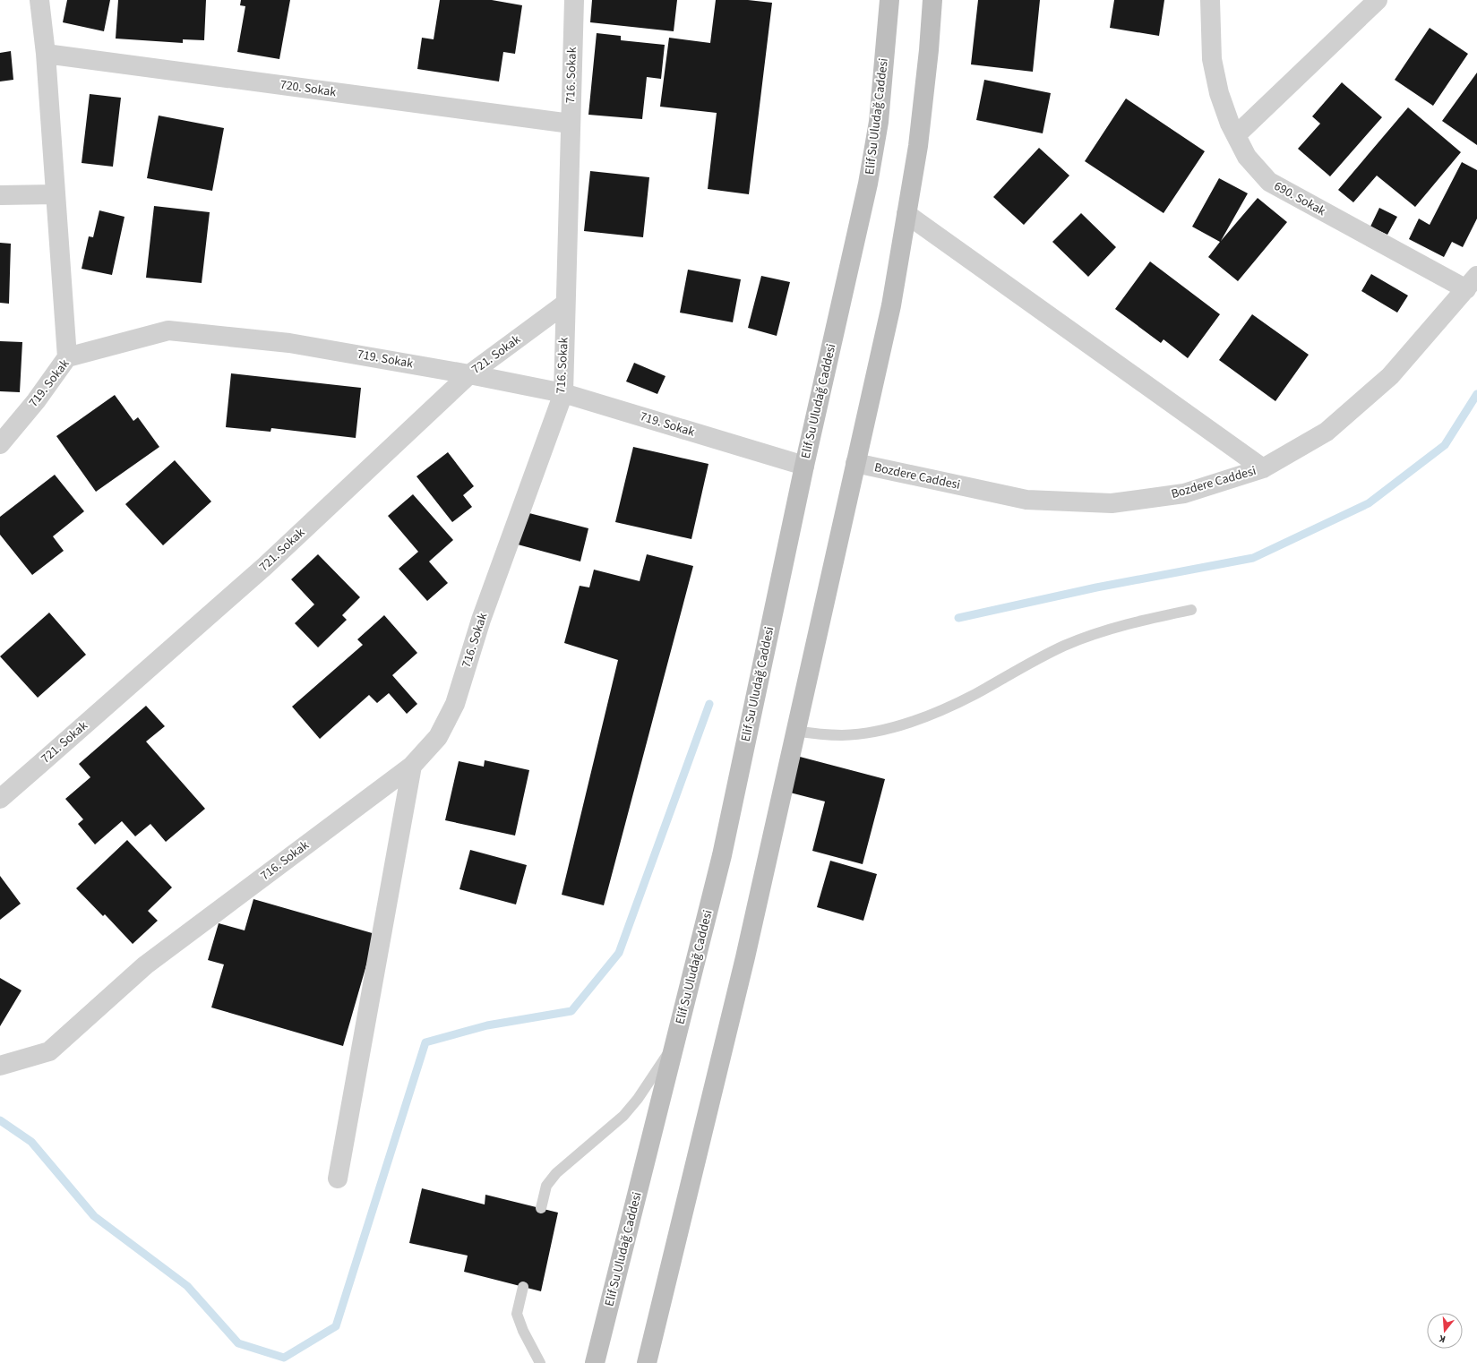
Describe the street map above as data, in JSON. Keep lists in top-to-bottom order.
{
  "streets": {
    "main road": ["Elif Su Uludağ Caddesi"],
    "street": [
      "716. Sokak",
      "720. Sokak",
      "690. Sokak",
      "721. Sokak",
      "719. Sokak",
      "Bozdere Caddesi"
    ]
  },
  "crossings": [
    ["716. Sokak", "720. Sokak"],
    ["716. Sokak", "721. Sokak"],
    ["716. Sokak", "719. Sokak"],
    ["Elif Su Uludağ Caddesi", "719. Sokak"],
    ["690. Sokak", "Bozdere Caddesi"],
    ["721. Sokak", "719. Sokak"]
  ],
  "north": "bottom"
}
